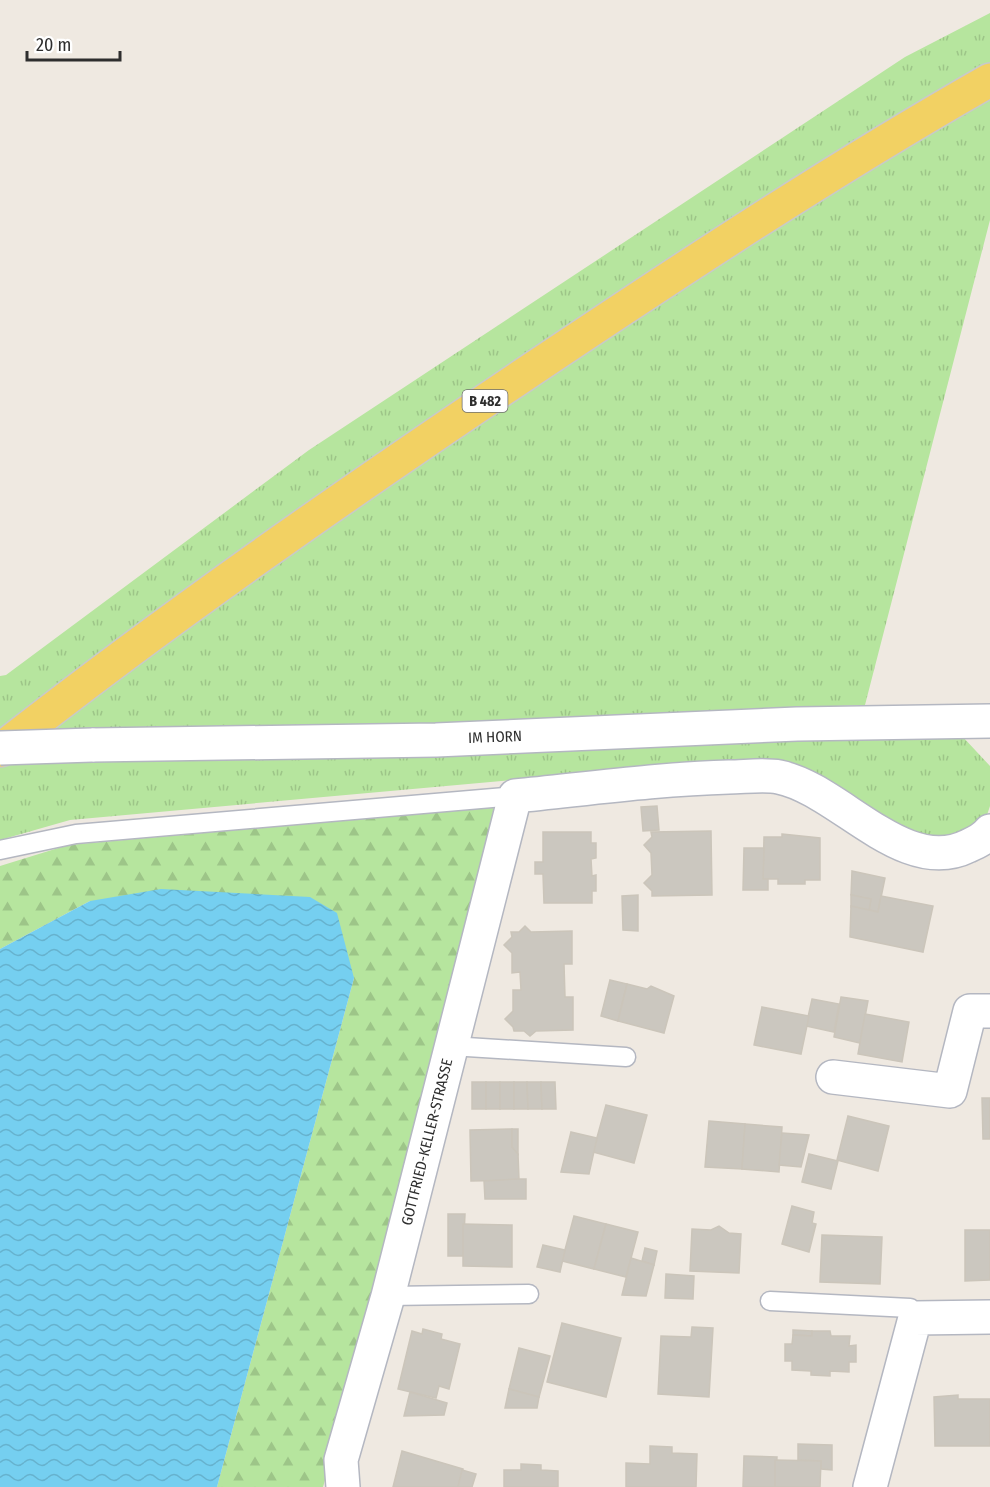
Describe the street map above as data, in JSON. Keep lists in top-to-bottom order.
{
  "streets": {
    "main road": ["B 482"],
    "street": ["IM HORN", "GOTTFRIED-KELLER-STRASSE"]
  },
  "crossings": [
    ["B 482", "IM HORN"]
  ],
  "scale_bar": "20 m"
}
